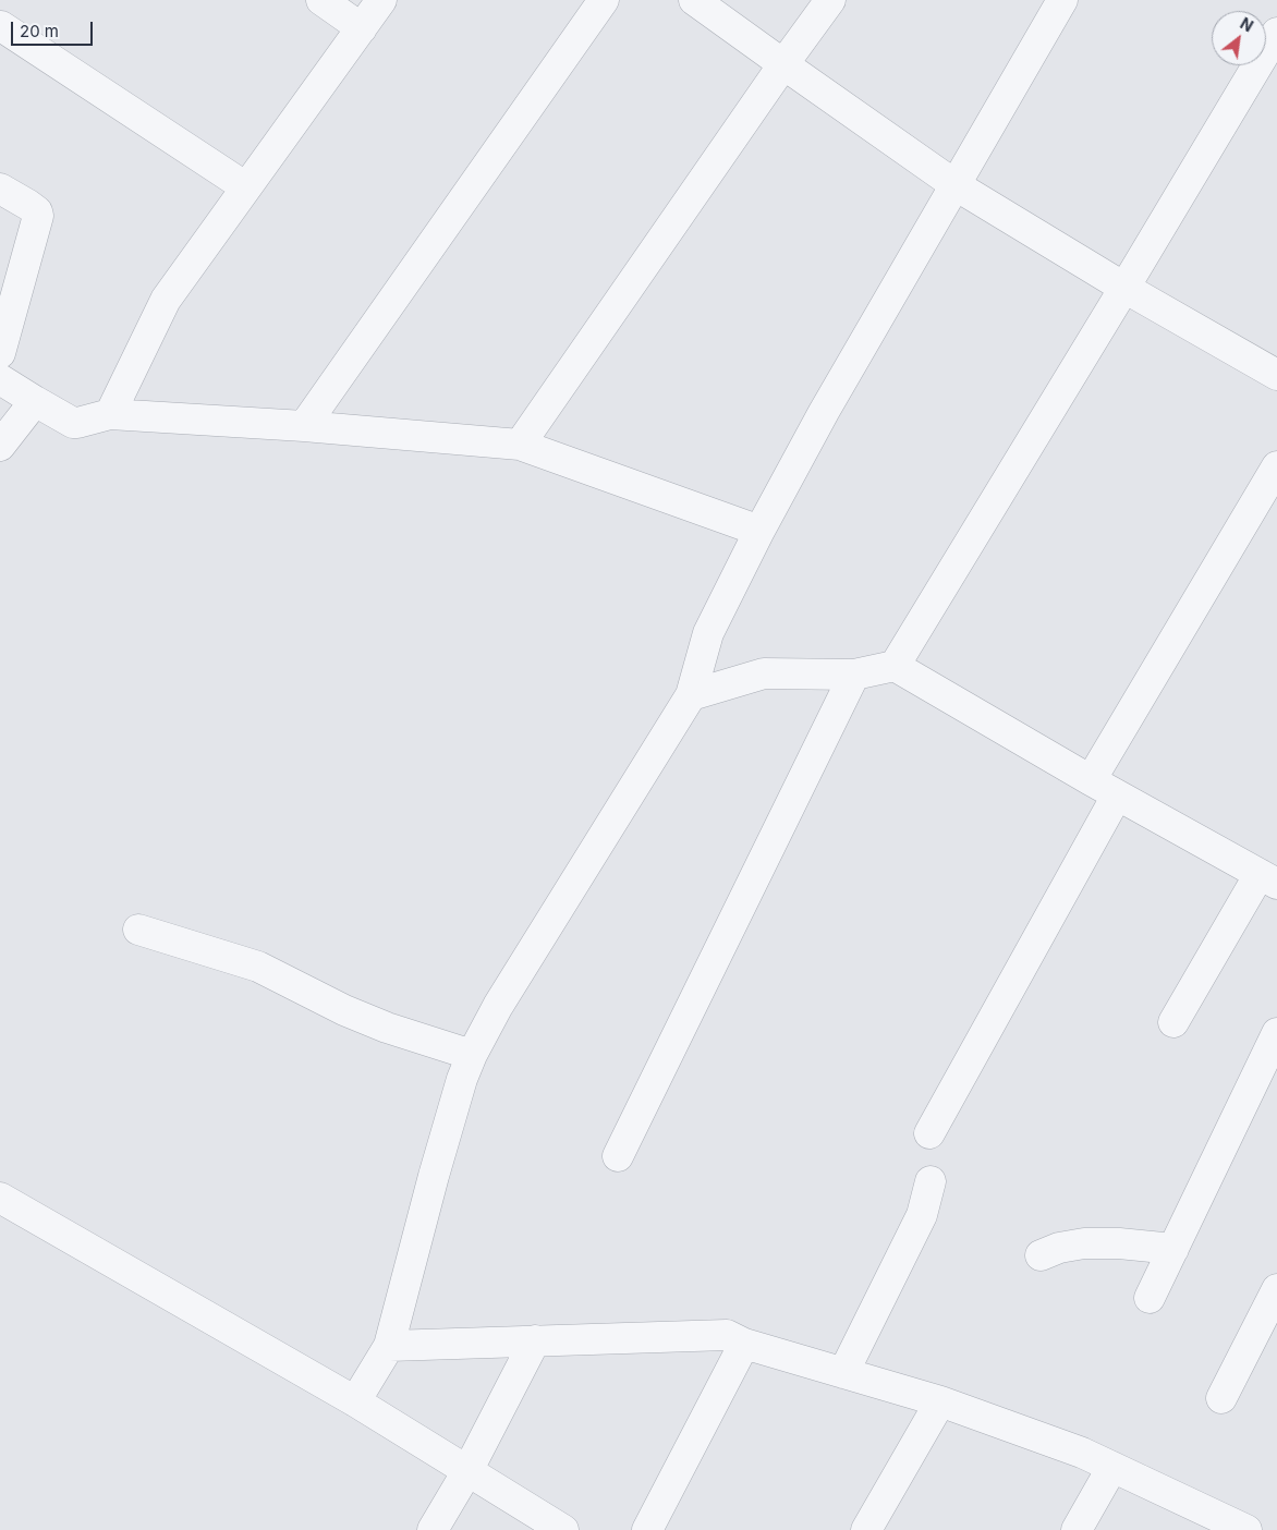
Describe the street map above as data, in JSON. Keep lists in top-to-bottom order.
{
  "scale_bar": "20 m",
  "north": "top right"
}
